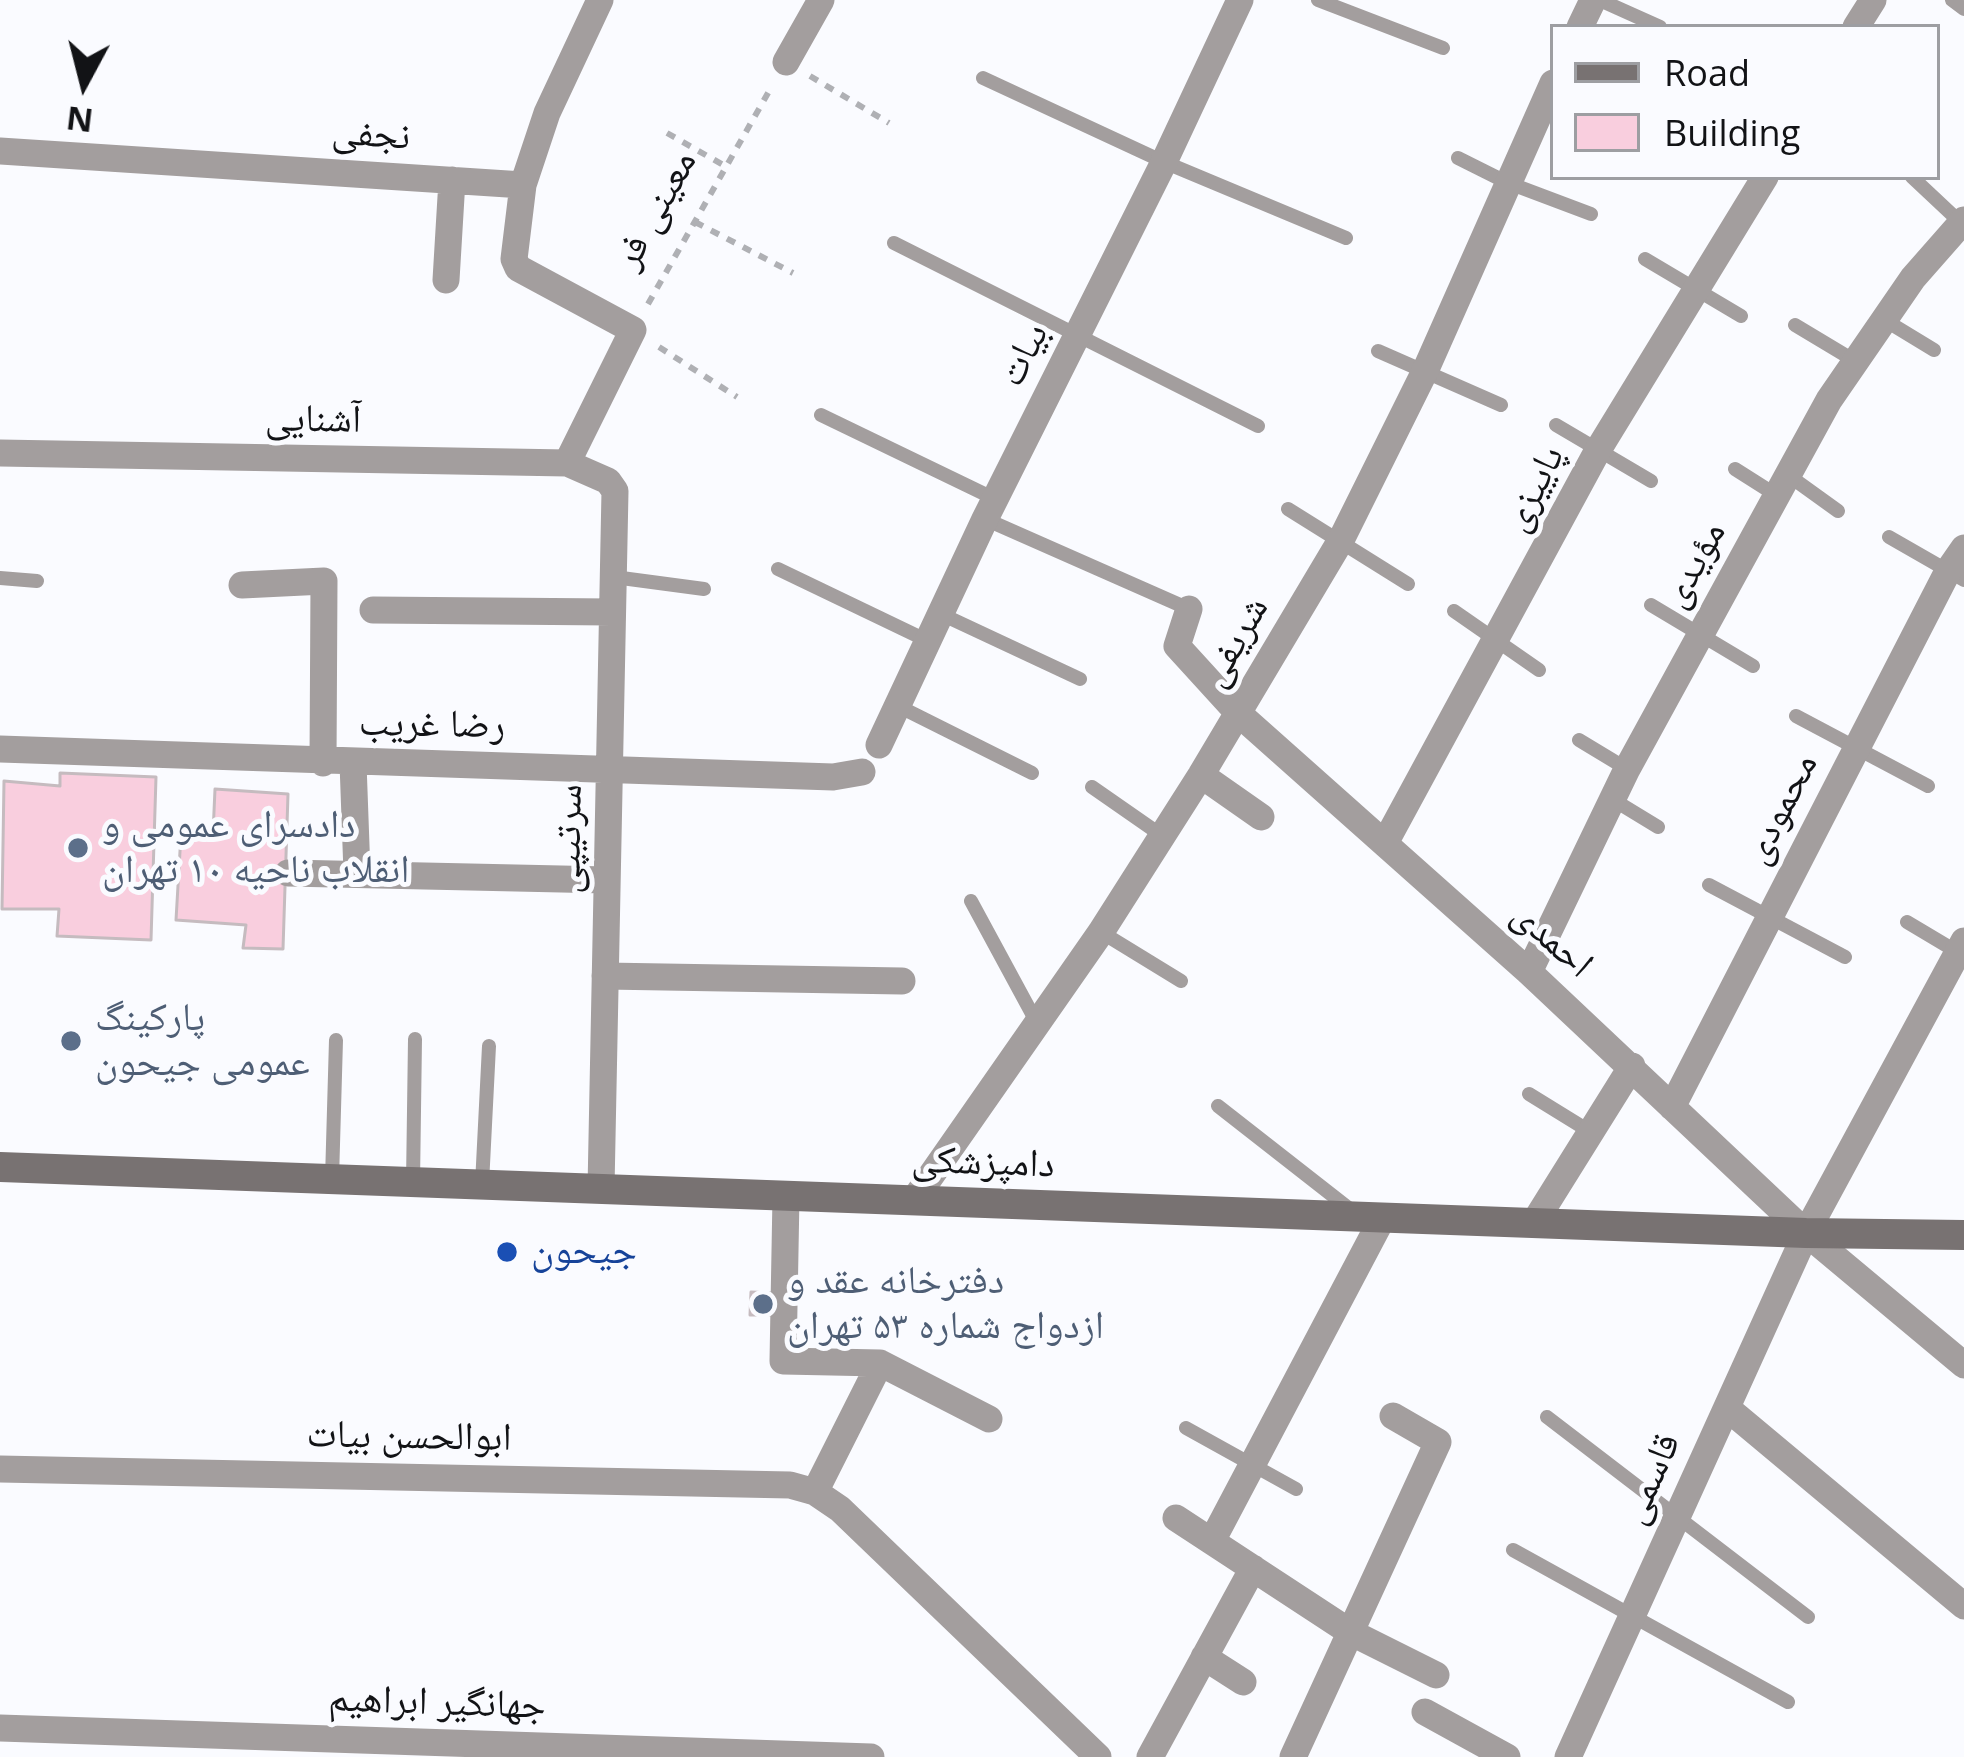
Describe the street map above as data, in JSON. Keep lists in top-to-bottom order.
{
  "streets": {
    "main road": ["دامپزشکی"],
    "street": [
      "نجفی",
      "معینی فر",
      "بیات",
      "آشنایی",
      "پاییزی",
      "مؤیدی",
      "شریفی",
      "رضا غریب",
      "محمودی",
      "سرتیپی",
      "احمدی",
      "ابوالحسن بیات",
      "قاسمی",
      "جهانگیر ابراهیم"
    ]
  },
  "crossings": [
    ["معینی فر", "آشنایی"],
    ["آشنایی", "سرتیپی"],
    ["پاییزی", "احمدی"],
    ["مؤیدی", "احمدی"],
    ["شریفی", "احمدی"],
    ["شریفی", "دامپزشکی"],
    ["رضا غریب", "سرتیپی"],
    ["محمودی", "احمدی"],
    ["سرتیپی", "دامپزشکی"],
    ["احمدی", "دامپزشکی"],
    ["احمدی", "قاسمی"],
    ["دامپزشکی", "قاسمی"]
  ],
  "places": [
    "دادسرای عمومی و انقلاب ناحیه ۱۰ تهران",
    "پارکینگ عمومی جیحون",
    "جیحون",
    "دفترخانه عقد و ازدواج شماره ۵۳ تهران"
  ],
  "legend": ["Road", "Building"],
  "north": "bottom"
}
